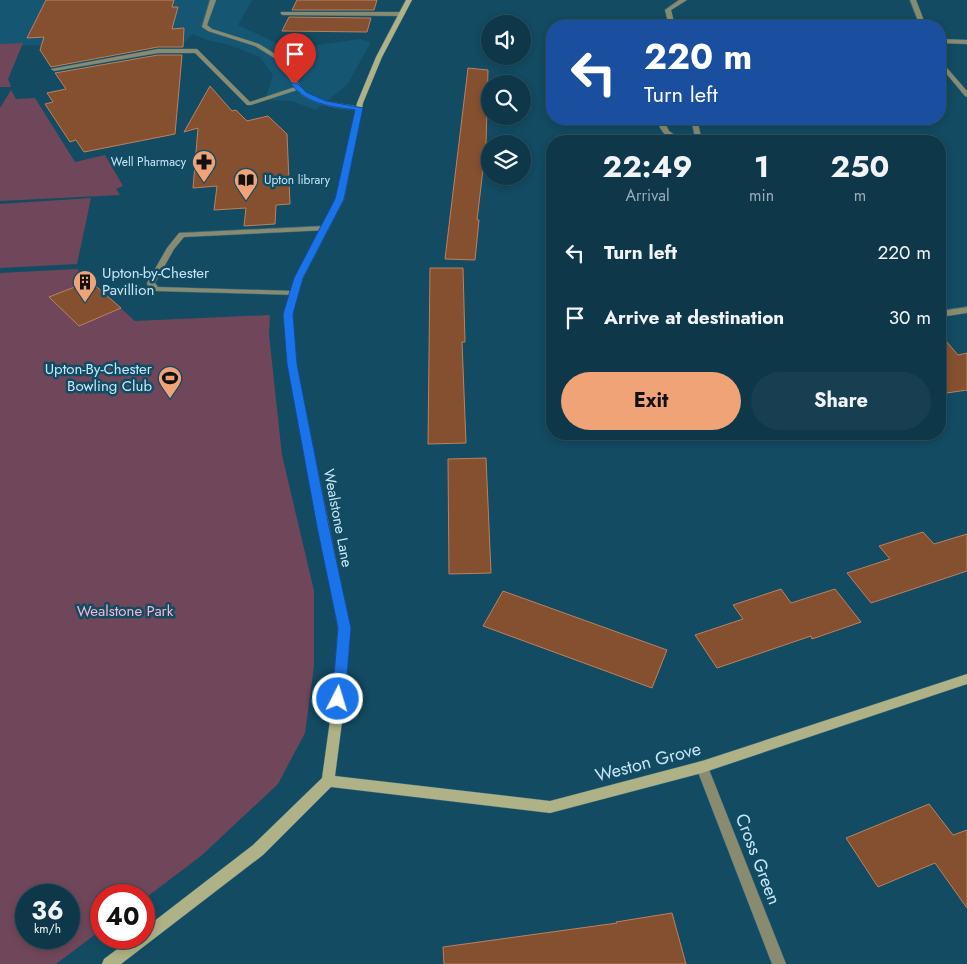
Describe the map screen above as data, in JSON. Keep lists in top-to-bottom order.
{
  "streets": {
    "street": ["Wealstone Lane", "Weston Grove", "Cross Green"]
  },
  "crossings": [
    ["Wealstone Lane", "Weston Grove"],
    ["Weston Grove", "Cross Green"]
  ],
  "parks": ["Wealstone Park"],
  "places": {
    "pharmacy": ["Well Pharmacy"],
    "library": ["Upton library"],
    "building": ["Upton-by-Chester Pavillion"],
    "sports": ["Upton-By-Chester Bowling Club"]
  },
  "page": {
    "turn": ["220 m", "Turn left"],
    "eta": [
      "22:49",
      "Arrival",
      "1",
      "min",
      "250",
      "m"
    ],
    "list": [
      {
        "name": "Turn left",
        "value": "220 m"
      },
      {
        "name": "Arrive at destination",
        "value": "30 m"
      }
    ],
    "buttons": ["Exit", "Share"],
    "speed": "36 km/h",
    "limit": "40"
  }
}
